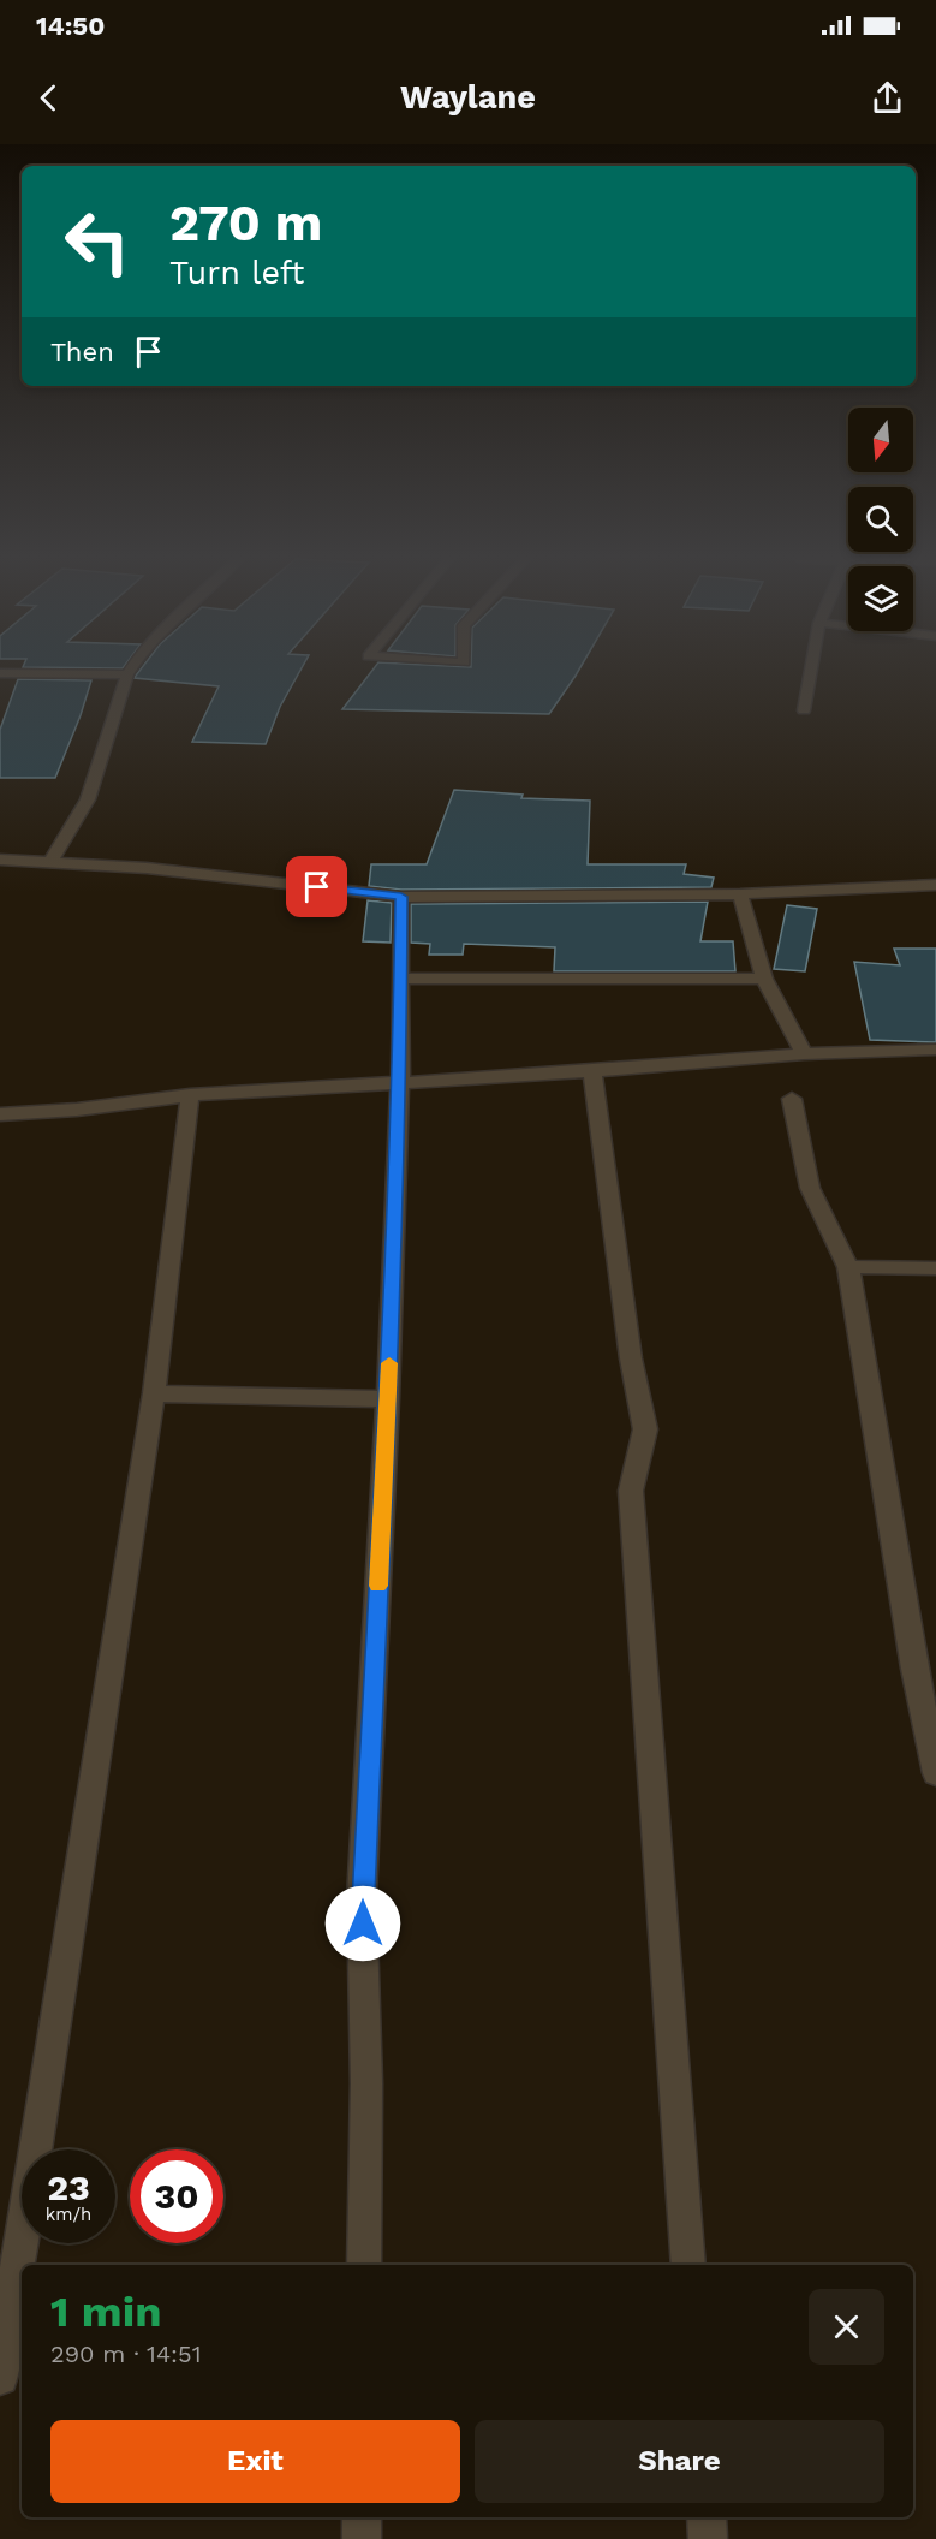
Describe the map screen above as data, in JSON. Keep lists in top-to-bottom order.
{
  "north": "bottom",
  "page": {
    "status": "14:50",
    "header": "Waylane",
    "turn": ["270 m", "Turn left"],
    "then": "Then",
    "speed": "23 km/h",
    "limit": "30",
    "heading": ["1 min", "290 m · 14:51"],
    "buttons": ["Exit", "Share"]
  }
}
